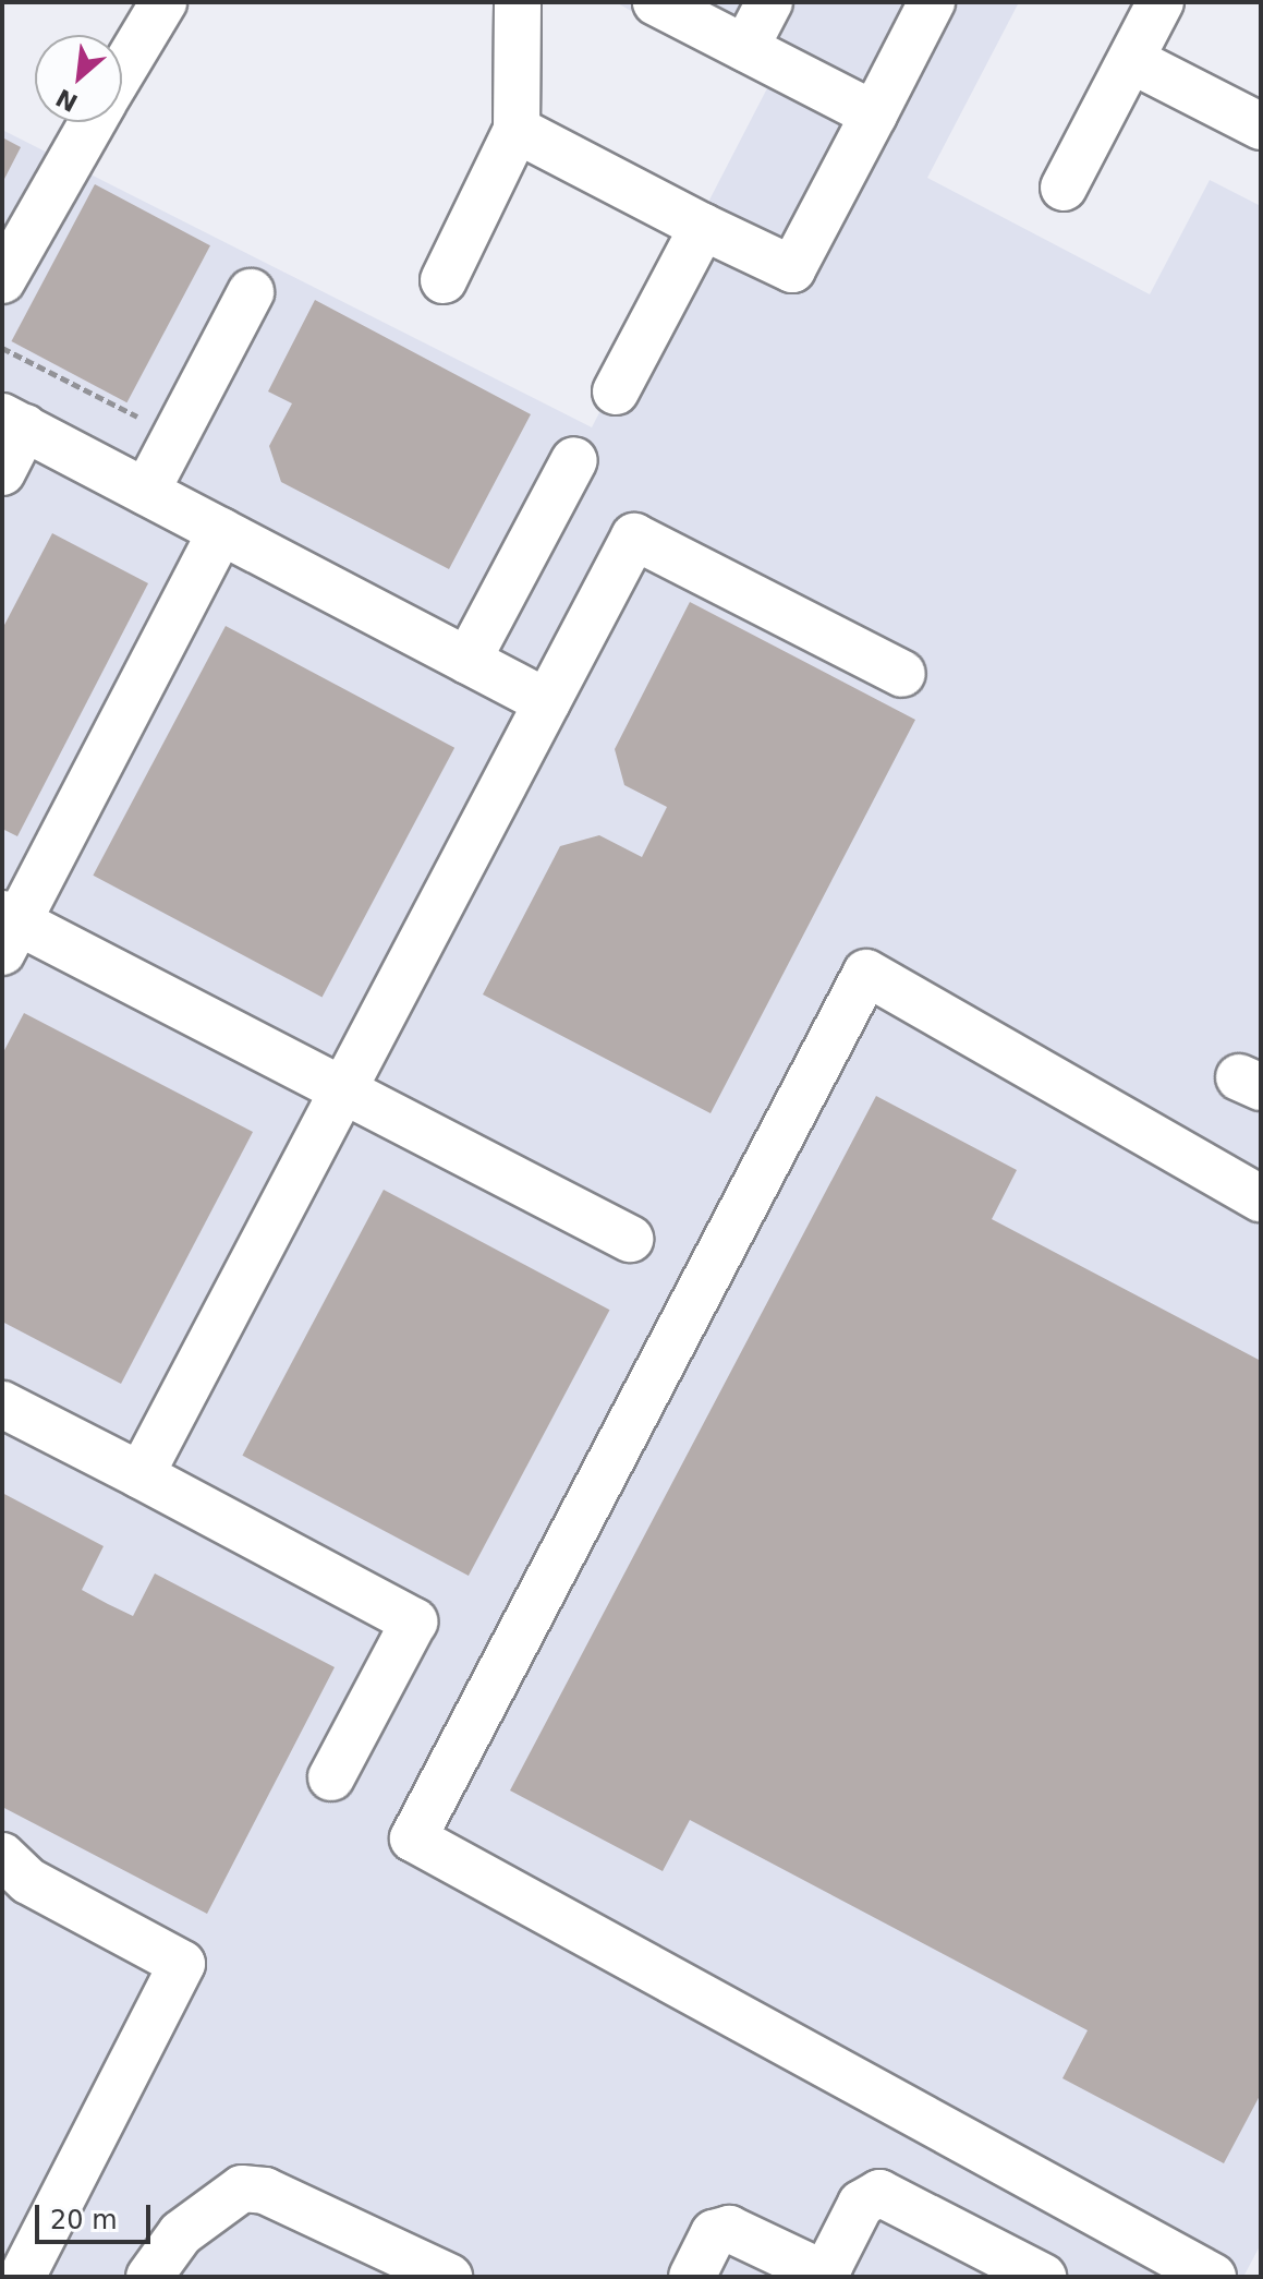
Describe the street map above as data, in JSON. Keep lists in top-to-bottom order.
{
  "scale_bar": "20 m",
  "north": "bottom left"
}
